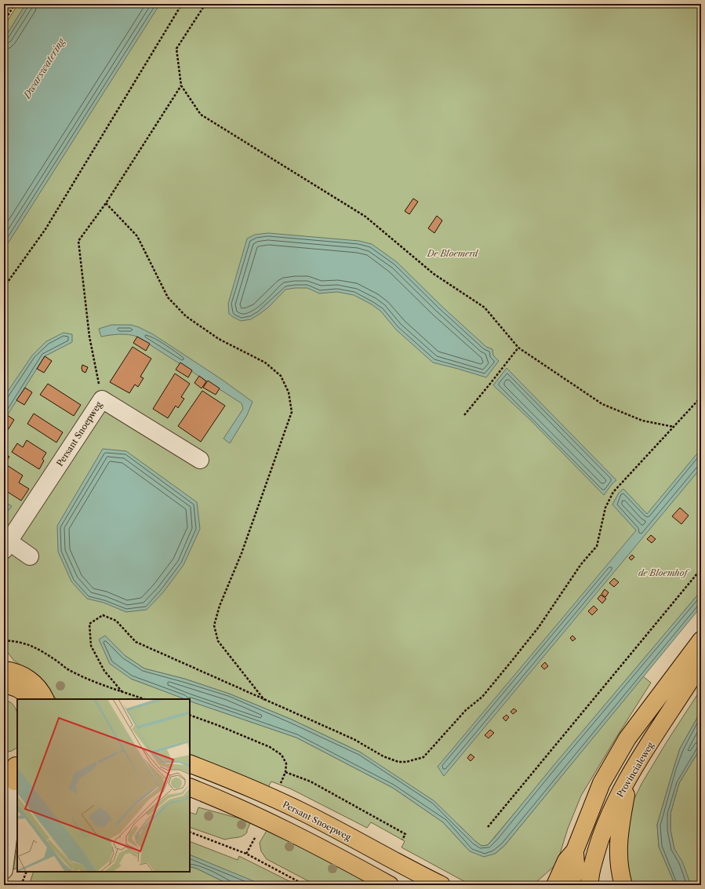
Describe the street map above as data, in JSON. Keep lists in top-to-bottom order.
{
  "streets": {
    "main road": ["Persant Snoepweg", "Provincialeweg"]
  },
  "water": ["Dwarswatering"],
  "parks": ["De Bloemerd", "de Bloemhof"]
}
